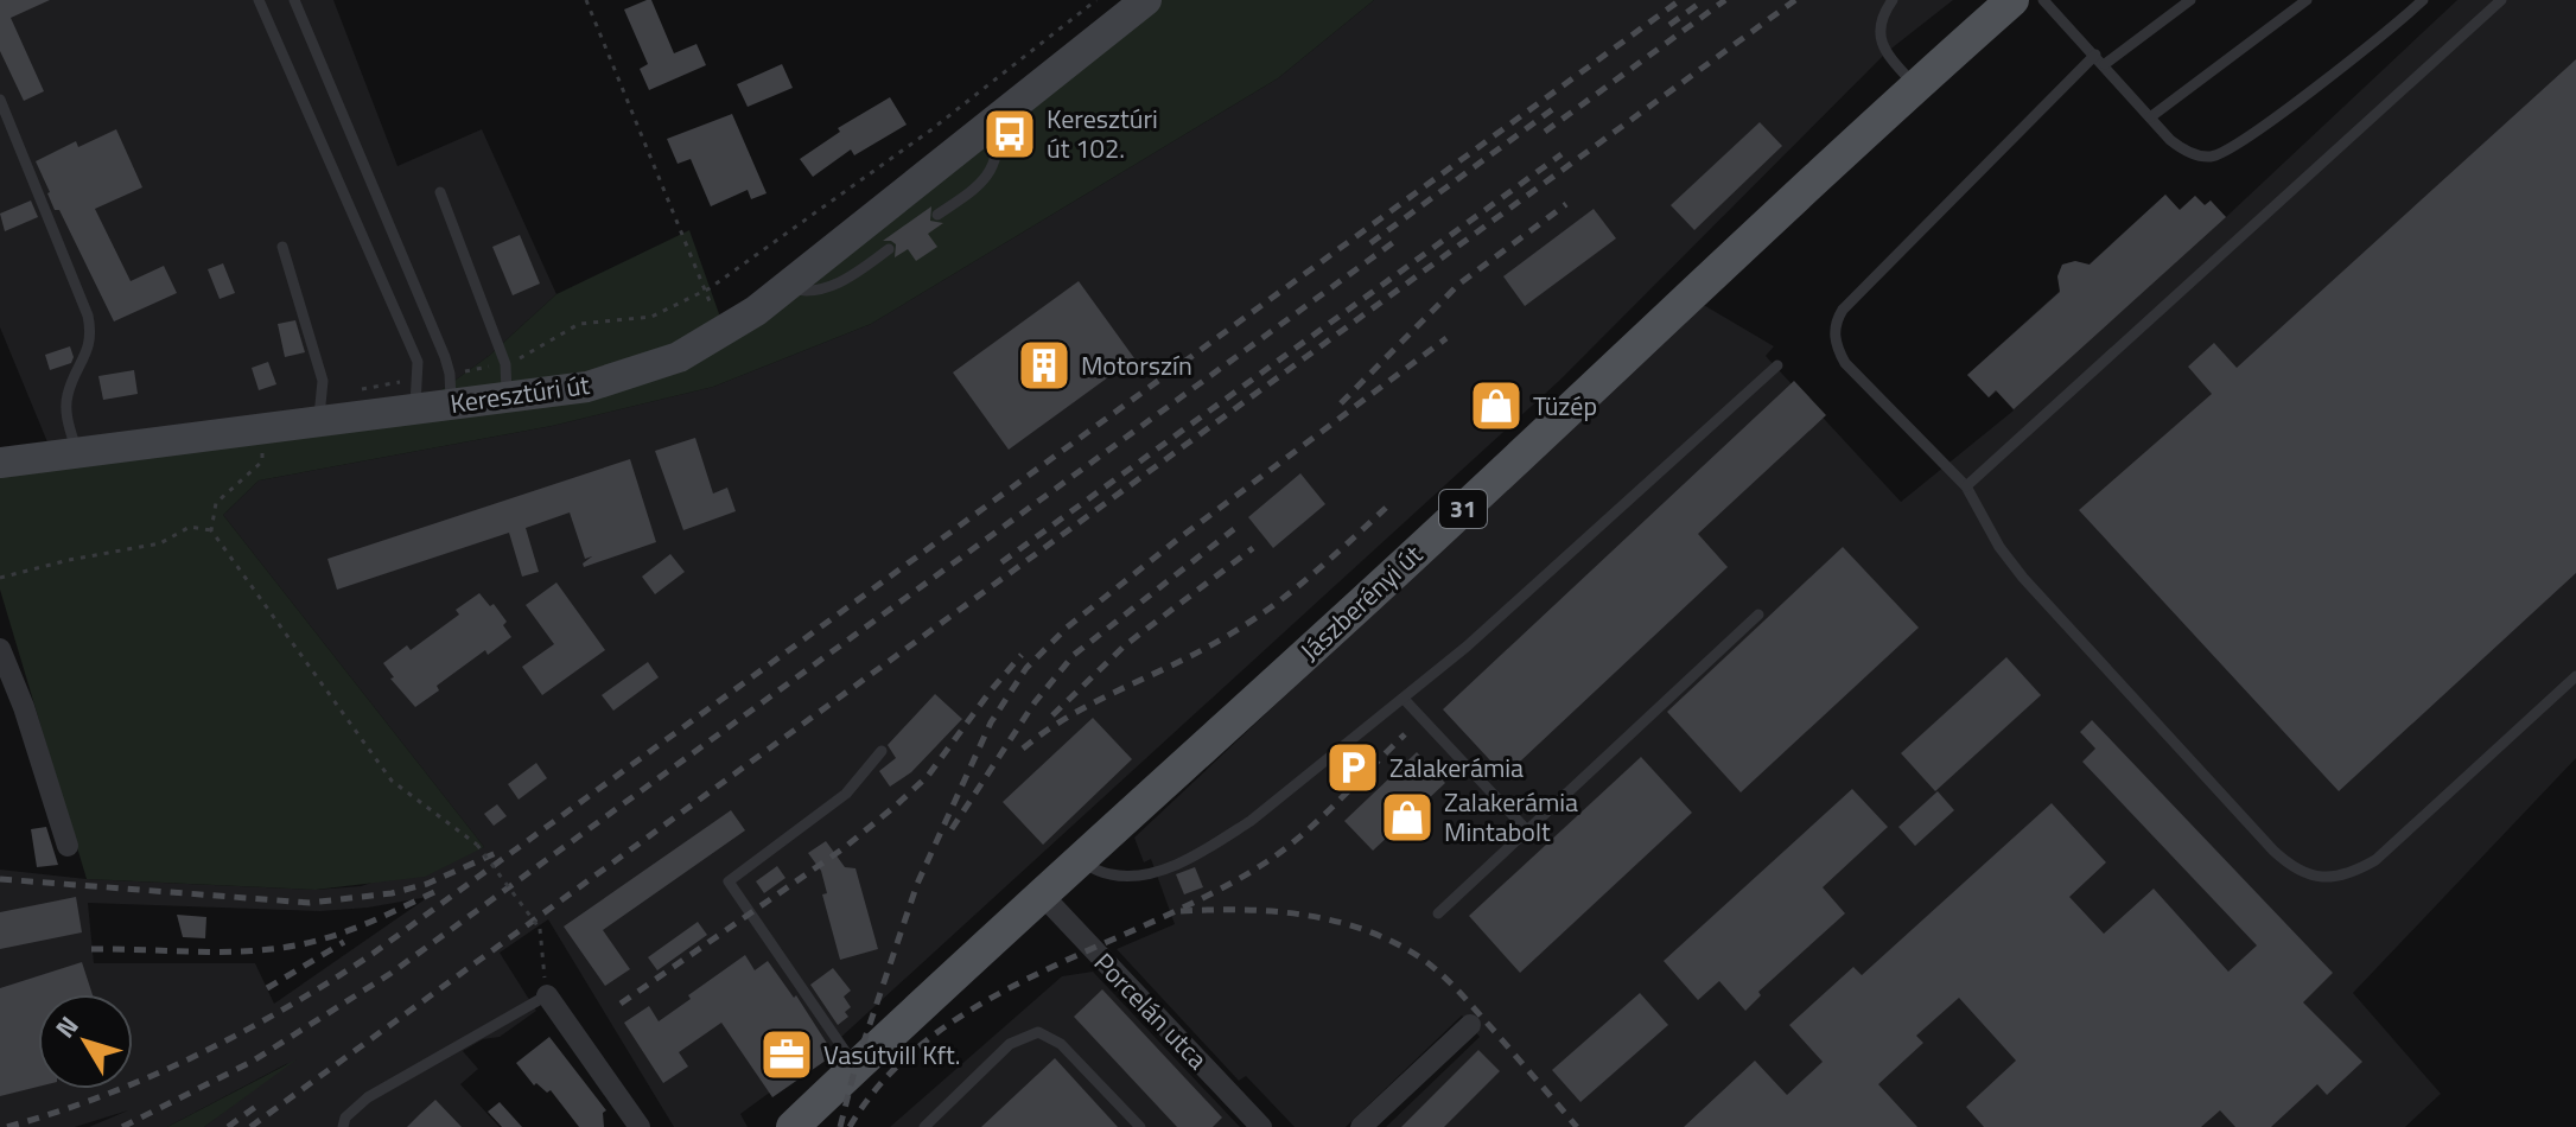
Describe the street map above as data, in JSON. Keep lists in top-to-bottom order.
{
  "streets": {
    "main road": ["Keresztúri út", "31", "Jászberényi út"],
    "street": ["Porcelán utca"]
  },
  "crossings": [
    ["Jászberényi út", "Porcelán utca"]
  ],
  "places": {
    "bus stop": ["Keresztúri út 102."],
    "building": ["Motorszín"],
    "shop": ["Tüzép", "Zalakerámia Mintabolt"],
    "parking": ["Zalakerámia"],
    "office": ["Vasútvill Kft."]
  },
  "north": "top left"
}
